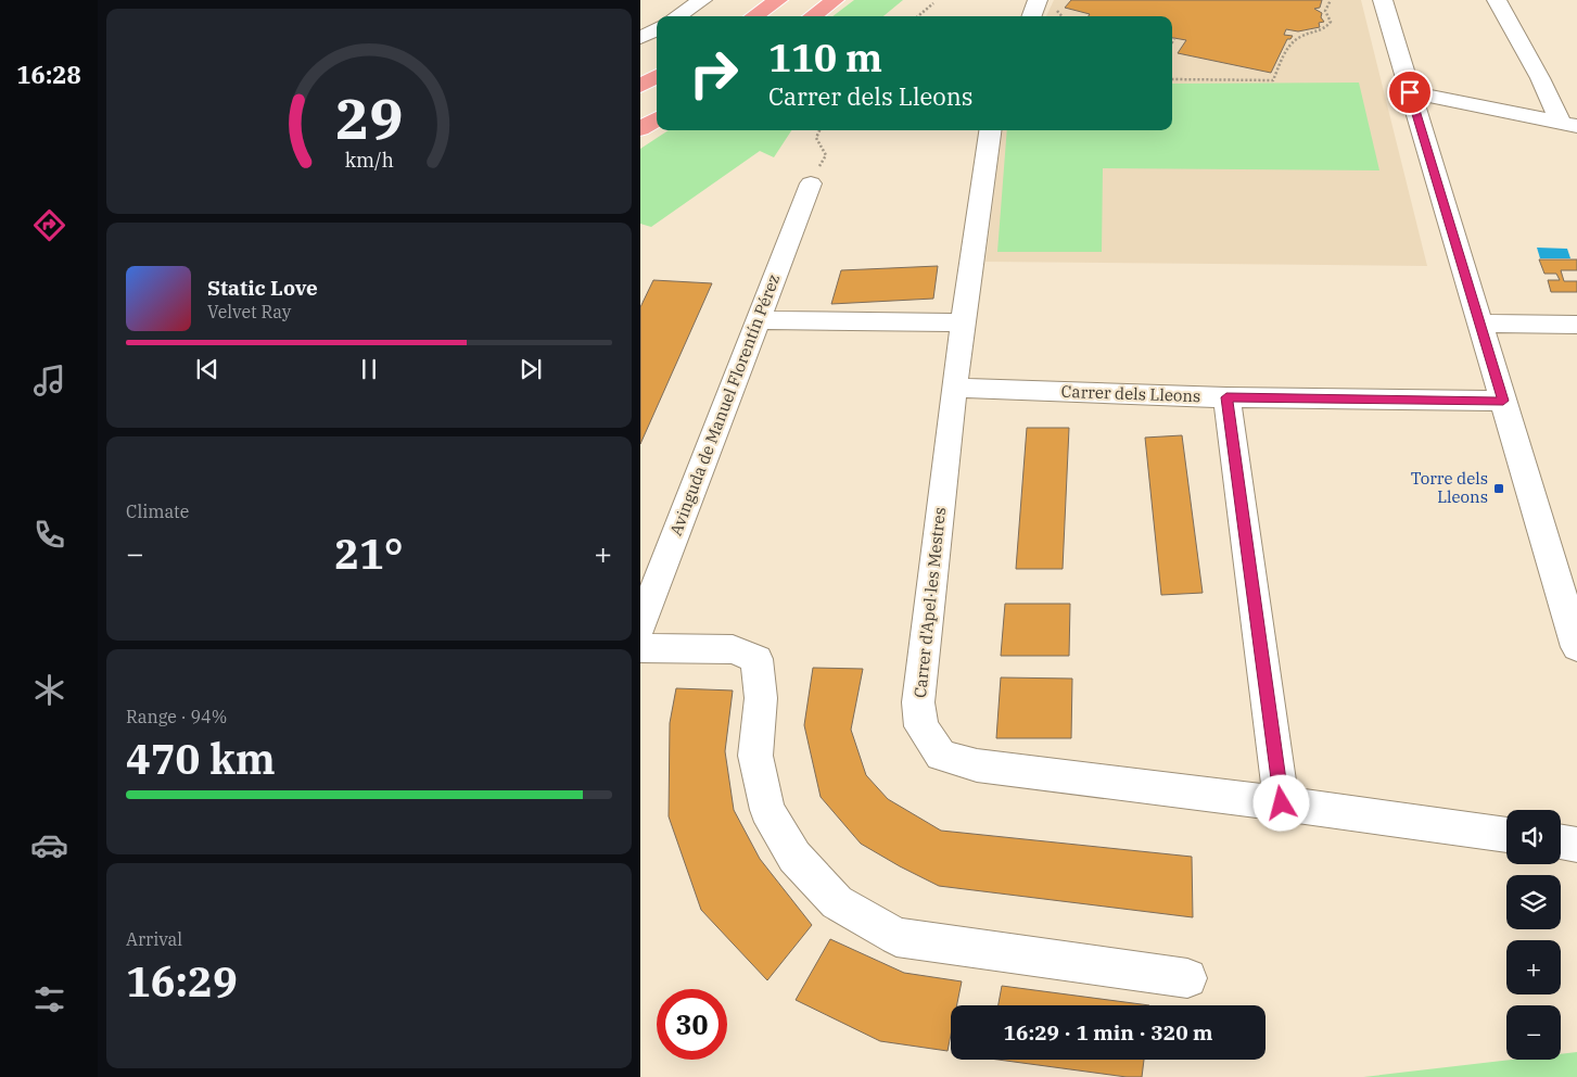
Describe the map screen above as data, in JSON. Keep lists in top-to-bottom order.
{
  "streets": {
    "street": ["Carrer dels Lleons", "Avinguda de Manuel Florentín Pérez", "Carrer d'Apel·les Mestres"]
  },
  "crossings": [
    ["Carrer dels Lleons", "Carrer d'Apel·les Mestres"]
  ],
  "places": {
    "transit": ["Torre dels Lleons"]
  },
  "page": {
    "tabs": "16:28",
    "turn": ["110 m", "Carrer dels Lleons"],
    "song": ["Static Love", "Velvet Ray"],
    "tile": [
      "Climate",
      ["Range · 94%", "470 km"],
      ["Arrival", "16:29"]
    ],
    "heat": ["−", "21°", "+"],
    "map_buttons": ["+", "−"],
    "limit": "30",
    "trip": "16:29 · 1 min · 320 m",
    "gauge": ["29", "km/h"]
  }
}
